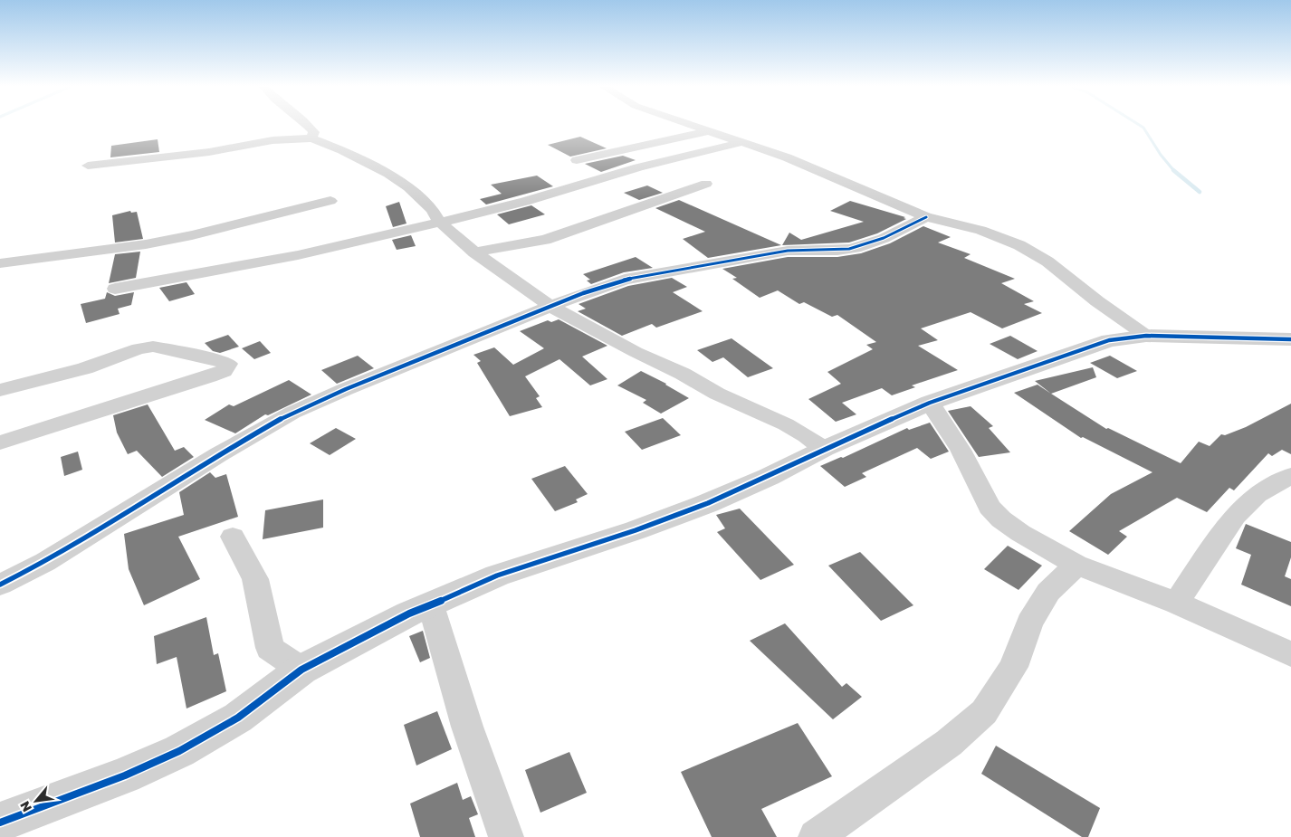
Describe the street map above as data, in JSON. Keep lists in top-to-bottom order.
{
  "north": "bottom left"
}
